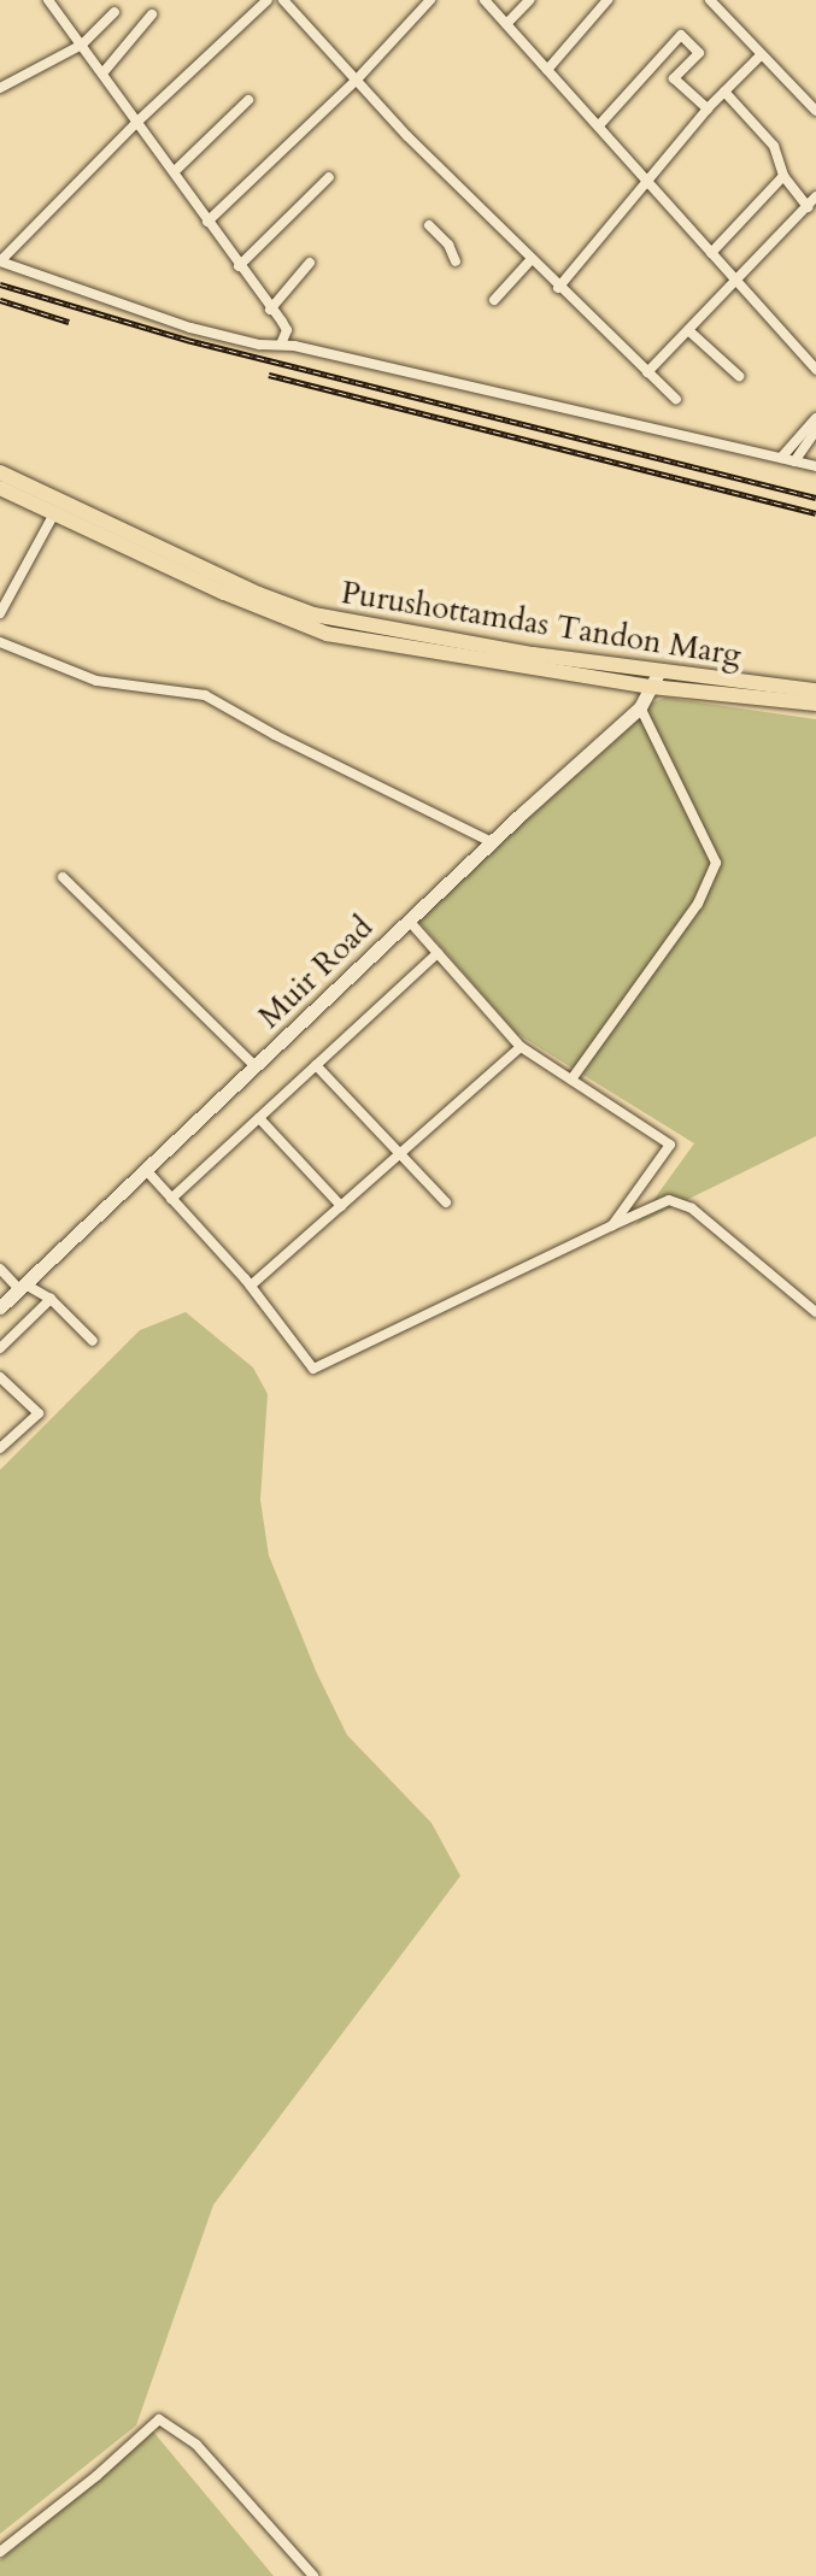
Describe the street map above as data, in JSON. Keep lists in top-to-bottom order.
{
  "streets": {
    "main road": ["Purushottamdas Tandon Marg", "Muir Road"]
  },
  "crossings": [
    ["Purushottamdas Tandon Marg", "Muir Road"]
  ]
}
